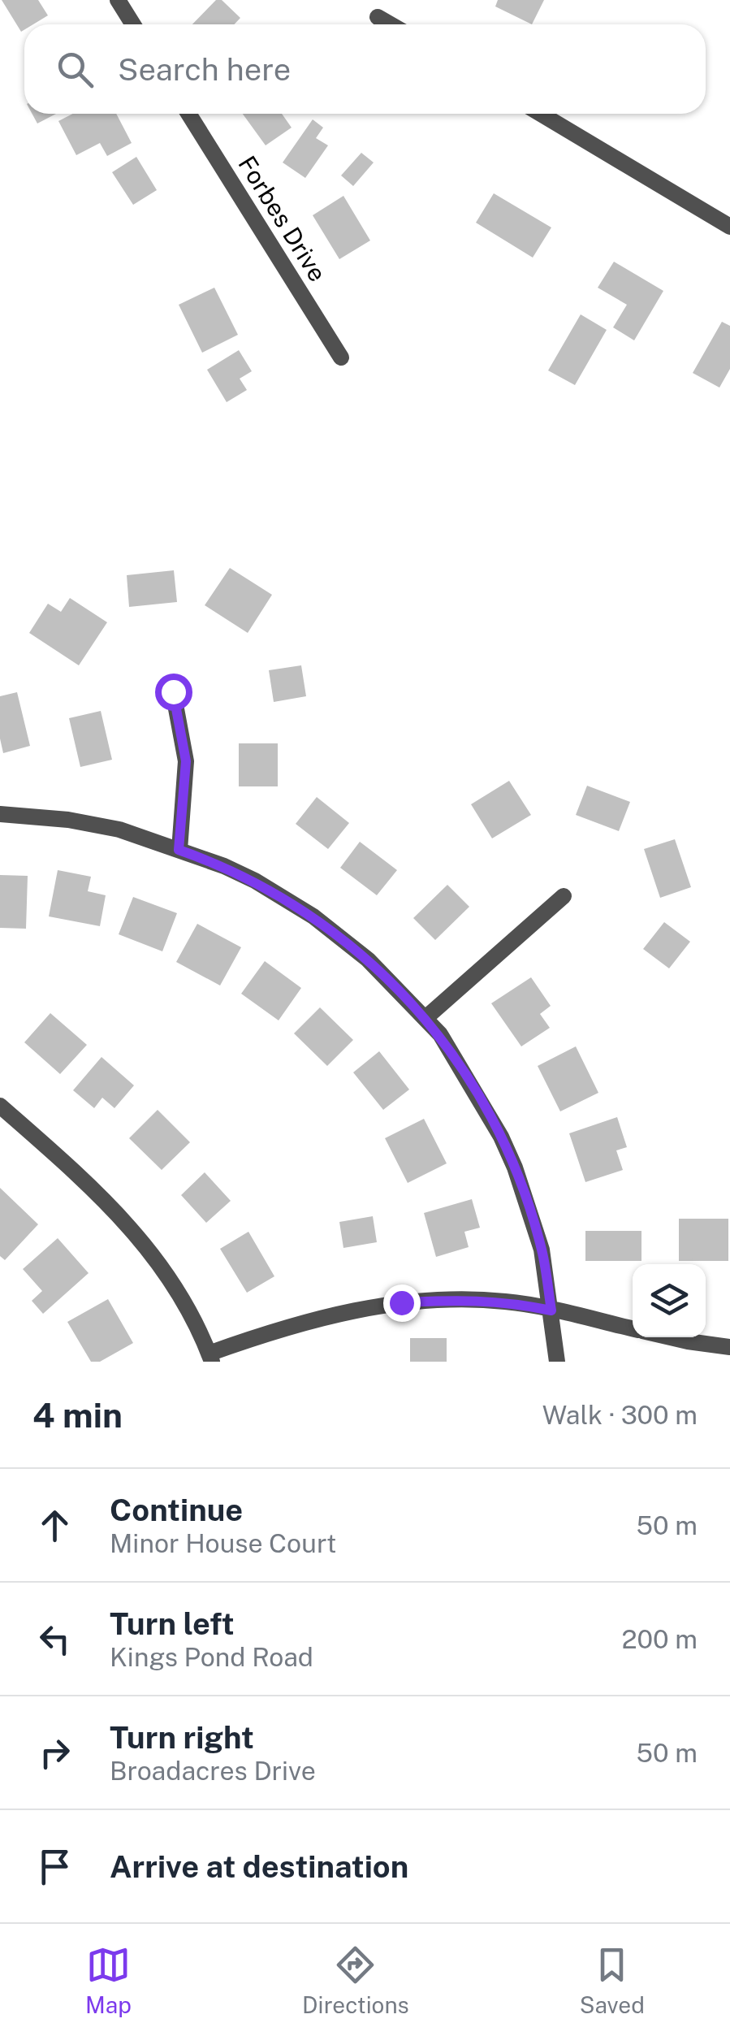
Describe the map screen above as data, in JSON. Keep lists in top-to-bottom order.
{
  "streets": {
    "street": ["Forbes Drive"]
  },
  "page": {
    "search": "Search here",
    "heading": ["4 min", "Walk · 300 m"],
    "list": [
      ["Continue", "Minor House Court", "50 m"],
      ["Turn left", "Kings Pond Road", "200 m"],
      ["Turn right", "Broadacres Drive", "50 m"],
      "Arrive at destination"
    ],
    "nav": ["Map", "Directions", "Saved"]
  }
}
